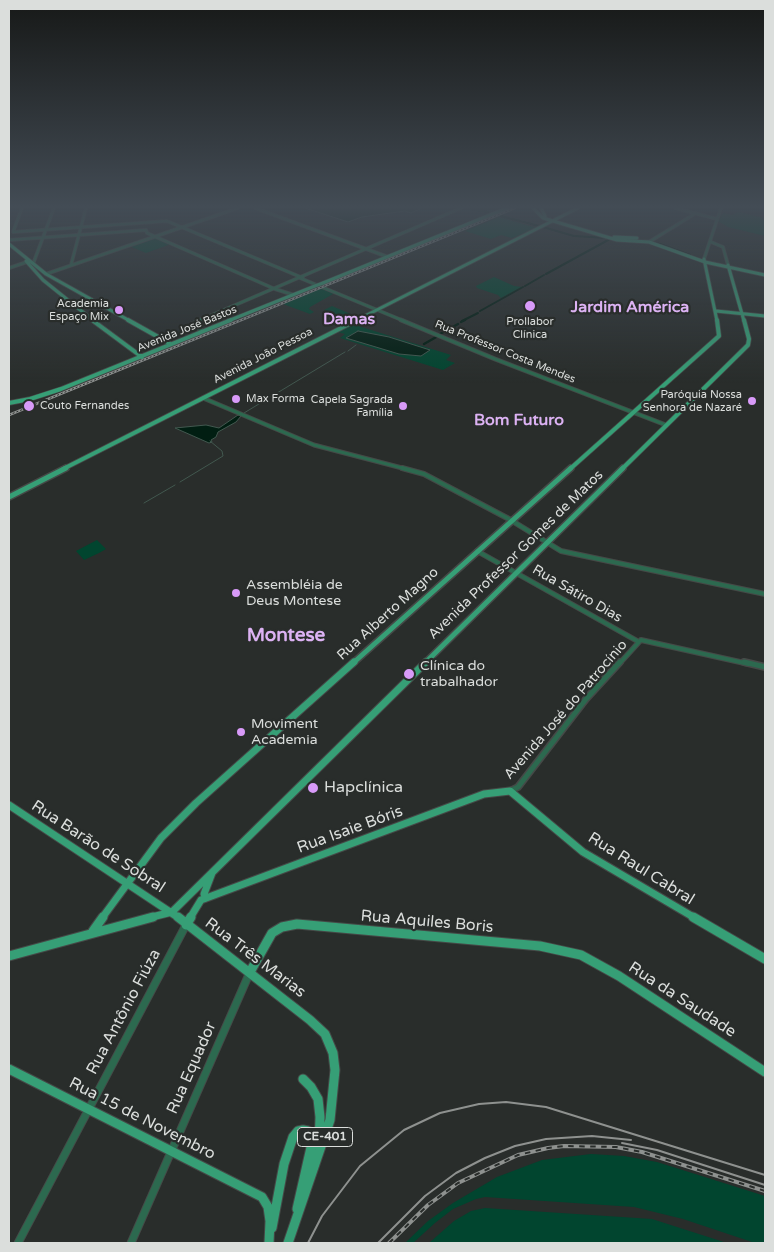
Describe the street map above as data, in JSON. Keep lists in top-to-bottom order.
{
  "streets": {
    "main road": [
      "Avenida José Bastos",
      "Avenida João Pessoa",
      "Avenida Professor Gomes de Matos",
      "Rua Alberto Magno",
      "Rua Isaie Bóris",
      "Rua Barão de Sobral",
      "Rua Raul Cabral",
      "Rua Aquiles Boris",
      "Rua Três Marias",
      "Rua da Saudade",
      "Rua Antônio Fiúza",
      "Rua Equador",
      "Rua 15 de Novembro",
      "CE-401"
    ],
    "street": ["Rua Professor Costa Mendes", "Rua Sátiro Dias", "Avenida José do Patrocínio"]
  },
  "crossings": [
    ["Rua Professor Costa Mendes", "Avenida João Pessoa"],
    ["Rua Professor Costa Mendes", "Avenida Professor Gomes de Matos"],
    ["Rua Professor Costa Mendes", "Rua Alberto Magno"],
    ["Avenida Professor Gomes de Matos", "Rua Sátiro Dias"],
    ["Avenida Professor Gomes de Matos", "Rua Barão de Sobral"],
    ["Avenida Professor Gomes de Matos", "Rua Três Marias"],
    ["Avenida Professor Gomes de Matos", "Rua Antônio Fiúza"],
    ["Rua Sátiro Dias", "Rua Alberto Magno"],
    ["Rua Sátiro Dias", "Avenida José do Patrocínio"],
    ["Rua Alberto Magno", "Rua Barão de Sobral"],
    ["Avenida José do Patrocínio", "Rua Isaie Bóris"],
    ["Avenida José do Patrocínio", "Rua Raul Cabral"],
    ["Rua Isaie Bóris", "Rua Raul Cabral"],
    ["Rua Isaie Bóris", "Rua Antônio Fiúza"],
    ["Rua Barão de Sobral", "Rua Três Marias"],
    ["Rua Aquiles Boris", "Rua da Saudade"],
    ["Rua Aquiles Boris", "Rua Equador"],
    ["Rua Três Marias", "Rua Antônio Fiúza"],
    ["Rua Três Marias", "Rua Equador"],
    ["Rua Três Marias", "CE-401"],
    ["Rua Antônio Fiúza", "Rua 15 de Novembro"],
    ["Rua Equador", "Rua 15 de Novembro"]
  ],
  "districts": [
    "Jardim América",
    "Damas",
    "Bom Futuro",
    "Montese"
  ],
  "places": [
    "Prollabor Clínica",
    "Academia Espaço Mix",
    "Max Forma",
    "Paróquia Nossa Senhora de Nazaré",
    "Couto Fernandes",
    "Capela Sagrada Família",
    "Assembléia de Deus Montese",
    "Clínica do trabalhador",
    "Moviment Academia",
    "Hapclínica"
  ]
}
